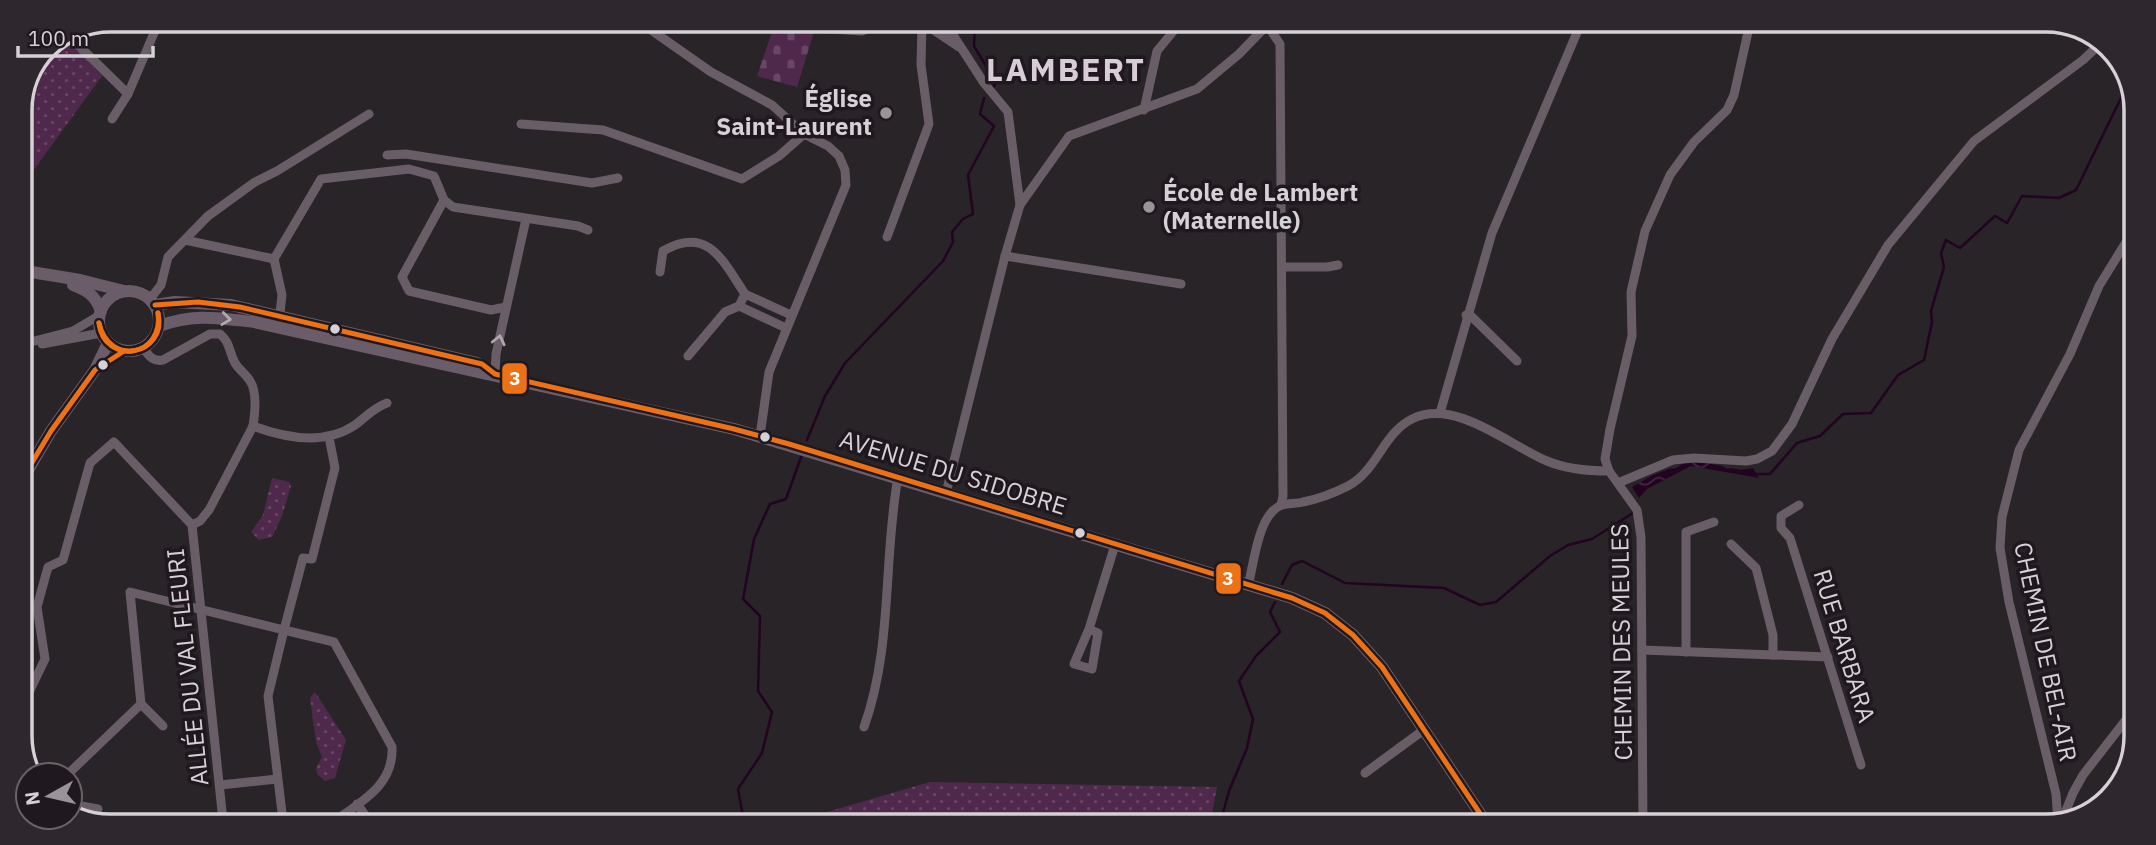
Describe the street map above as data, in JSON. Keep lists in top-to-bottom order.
{
  "streets": {
    "main road": ["AVENUE DU SIDOBRE"],
    "street": [
      "CHEMIN DES MEULES",
      "RUE BARBARA",
      "CHEMIN DE BEL-AIR",
      "ALLÉE DU VAL FLEURI"
    ]
  },
  "crossings": [
    ["AVENUE DU SIDOBRE", "ALLÉE DU VAL FLEURI"]
  ],
  "districts": ["LAMBERT"],
  "places": ["Église Saint-Laurent", "École de Lambert (Maternelle)"],
  "lines": ["transit line 3"],
  "scale_bar": "100 m",
  "north": "left"
}
